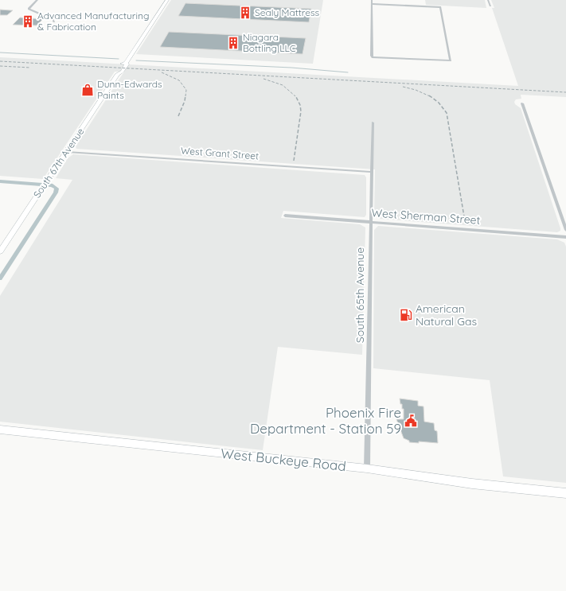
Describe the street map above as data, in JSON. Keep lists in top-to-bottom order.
{
  "streets": {
    "main road": ["South 67th Avenue", "West Buckeye Road"],
    "street": ["West Grant Street", "West Sherman Street", "South 65th Avenue"]
  },
  "crossings": [
    ["West Grant Street", "South 67th Avenue"],
    ["West Grant Street", "South 65th Avenue"],
    ["West Sherman Street", "South 65th Avenue"],
    ["South 65th Avenue", "West Buckeye Road"]
  ],
  "places": {
    "building": ["Sealy Mattress", "Advanced Manufacturing & Fabrication", "Niagara Bottling LLC"],
    "shop": ["Dunn-Edwards Paints"],
    "fuel station": ["American Natural Gas"],
    "public building": ["Phoenix Fire Department - Station 59"]
  }
}
